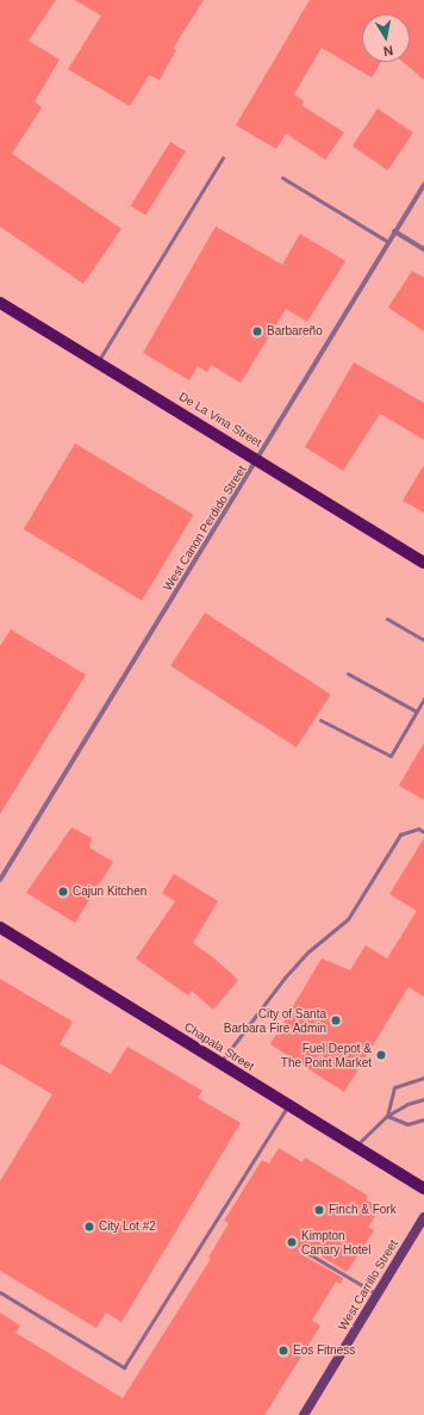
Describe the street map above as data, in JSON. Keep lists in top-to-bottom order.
{
  "streets": {
    "main road": ["De La Vina Street", "Chapala Street", "West Carrillo Street"],
    "street": ["West Canon Perdido Street"]
  },
  "crossings": [
    ["De La Vina Street", "West Canon Perdido Street"]
  ],
  "places": [
    "Barbareño",
    "Cajun Kitchen",
    "City of Santa Barbara Fire Admin",
    "Fuel Depot & The Point Market",
    "Finch & Fork",
    "City Lot #2",
    "Kimpton Canary Hotel",
    "Eos Fitness"
  ],
  "north": "bottom"
}
